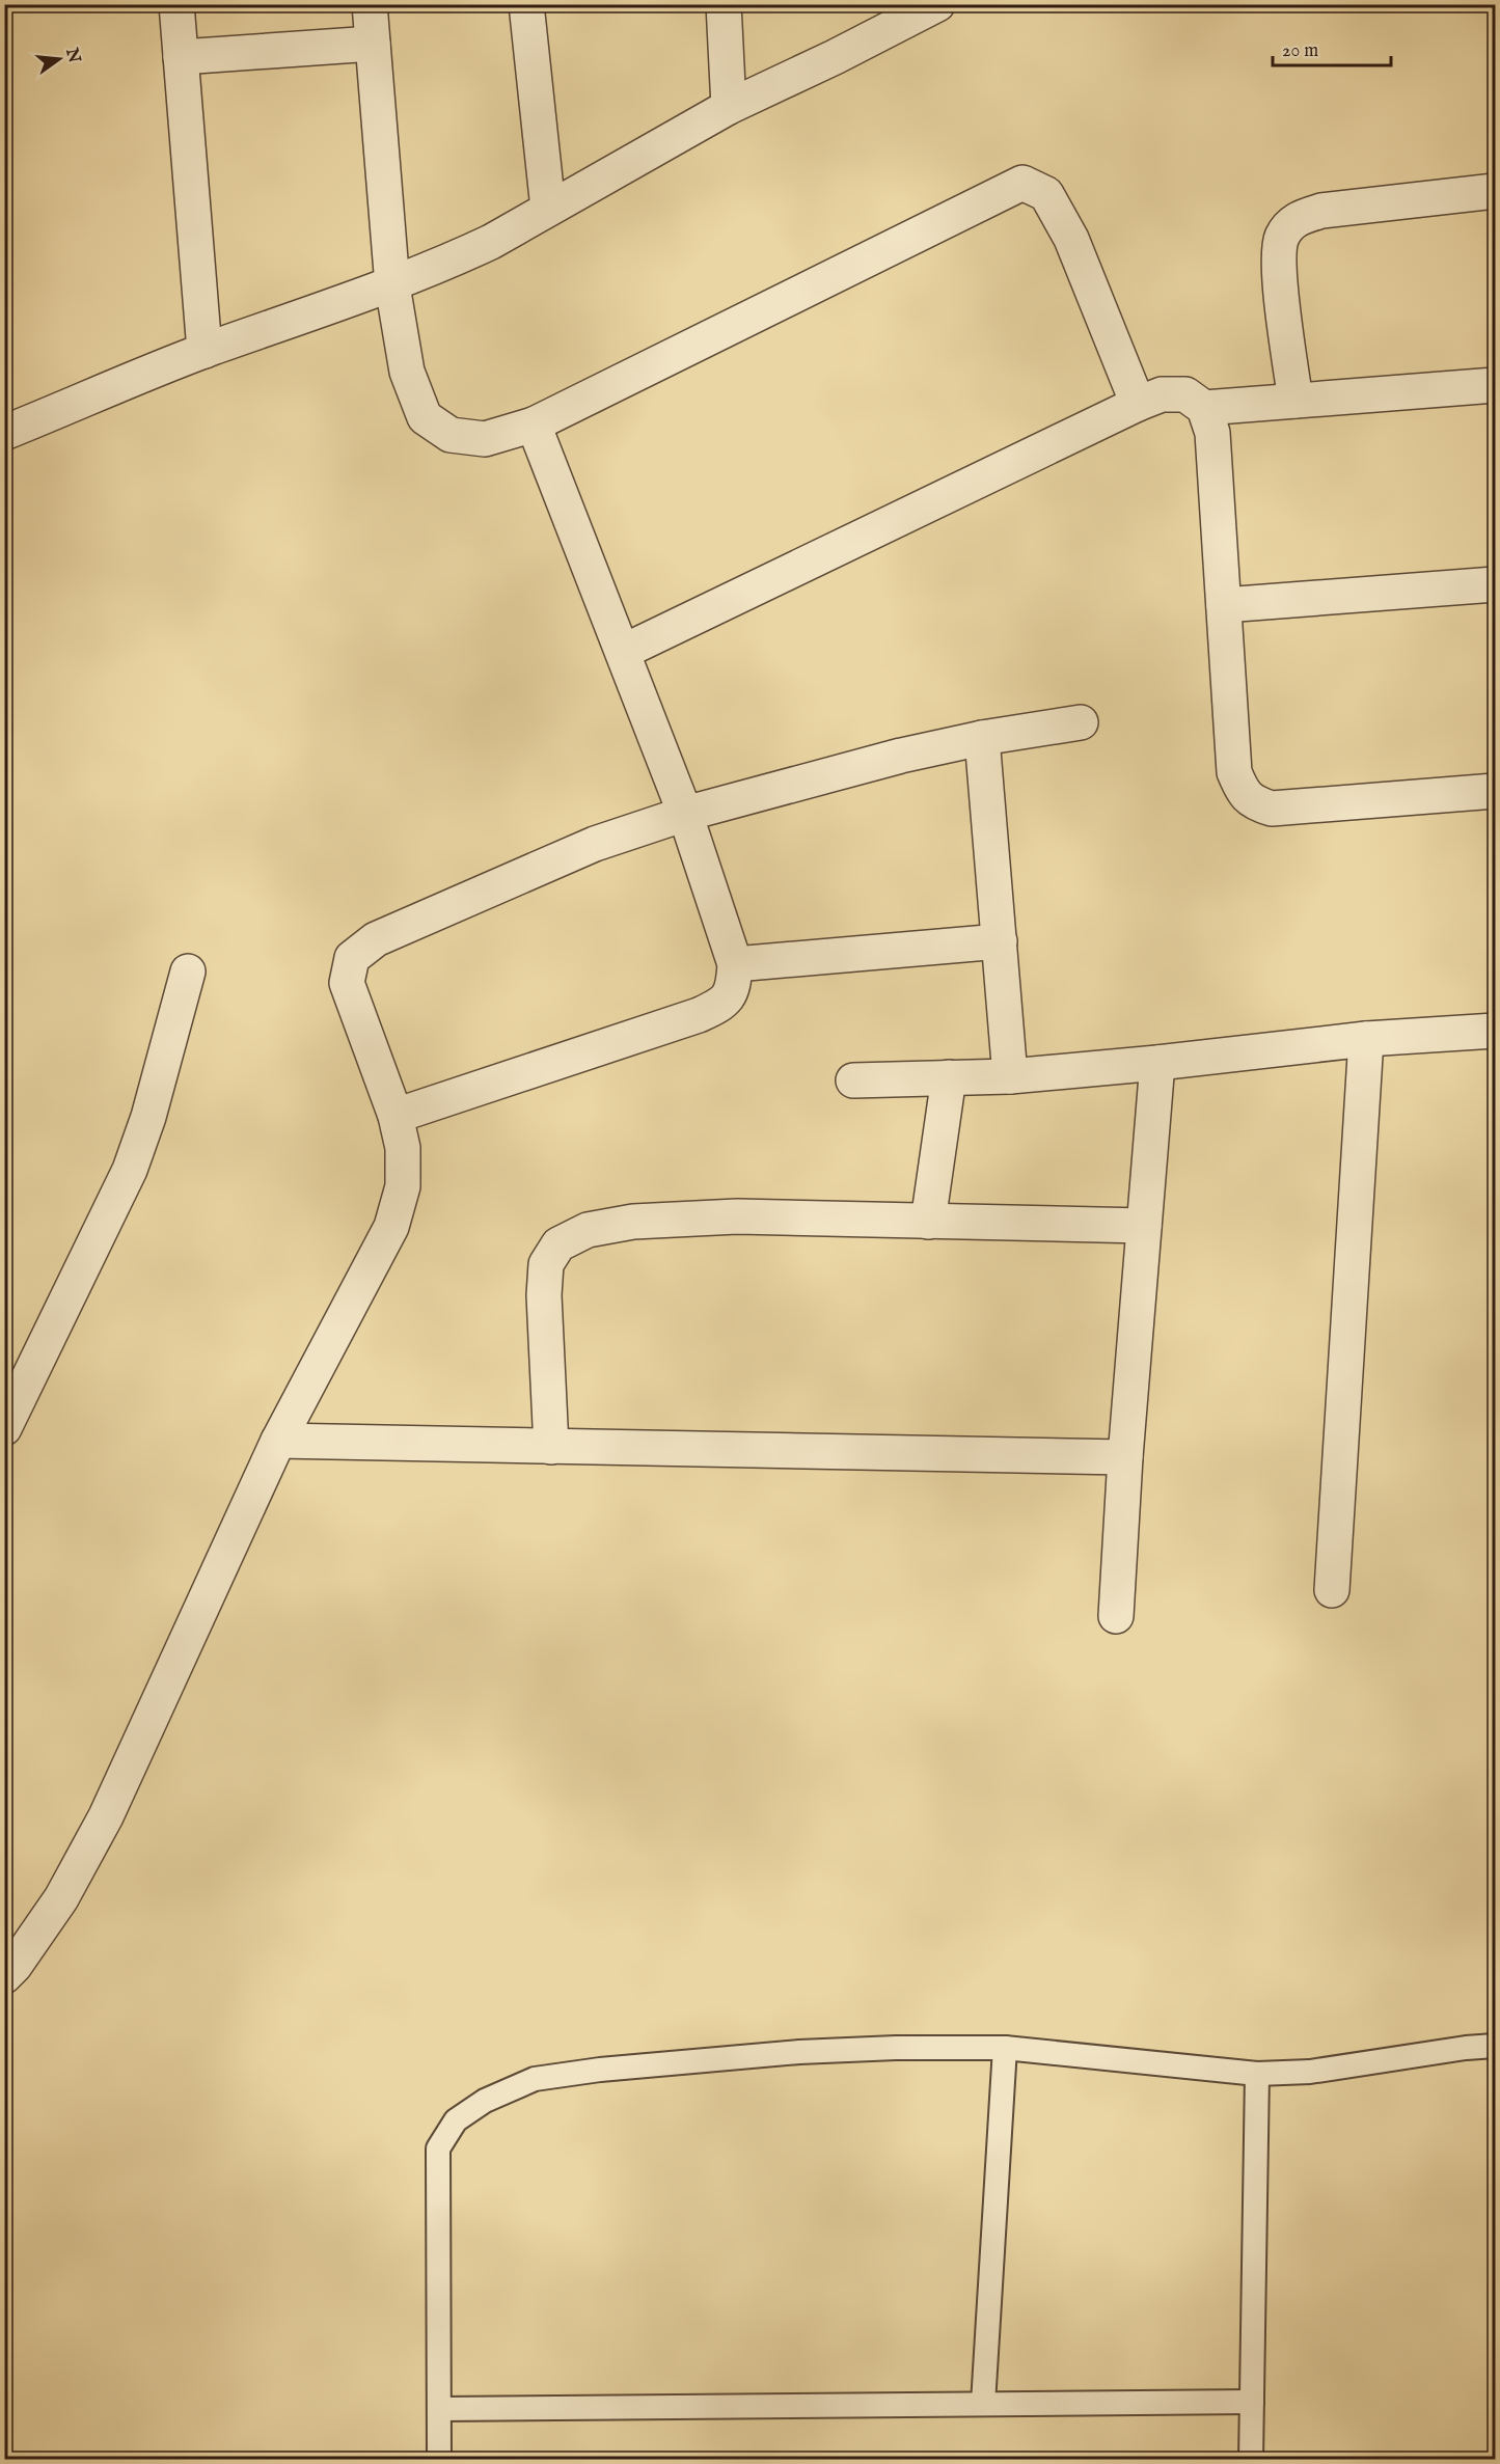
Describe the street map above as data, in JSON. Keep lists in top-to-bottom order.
{
  "scale_bar": "20 m",
  "north": "right"
}
